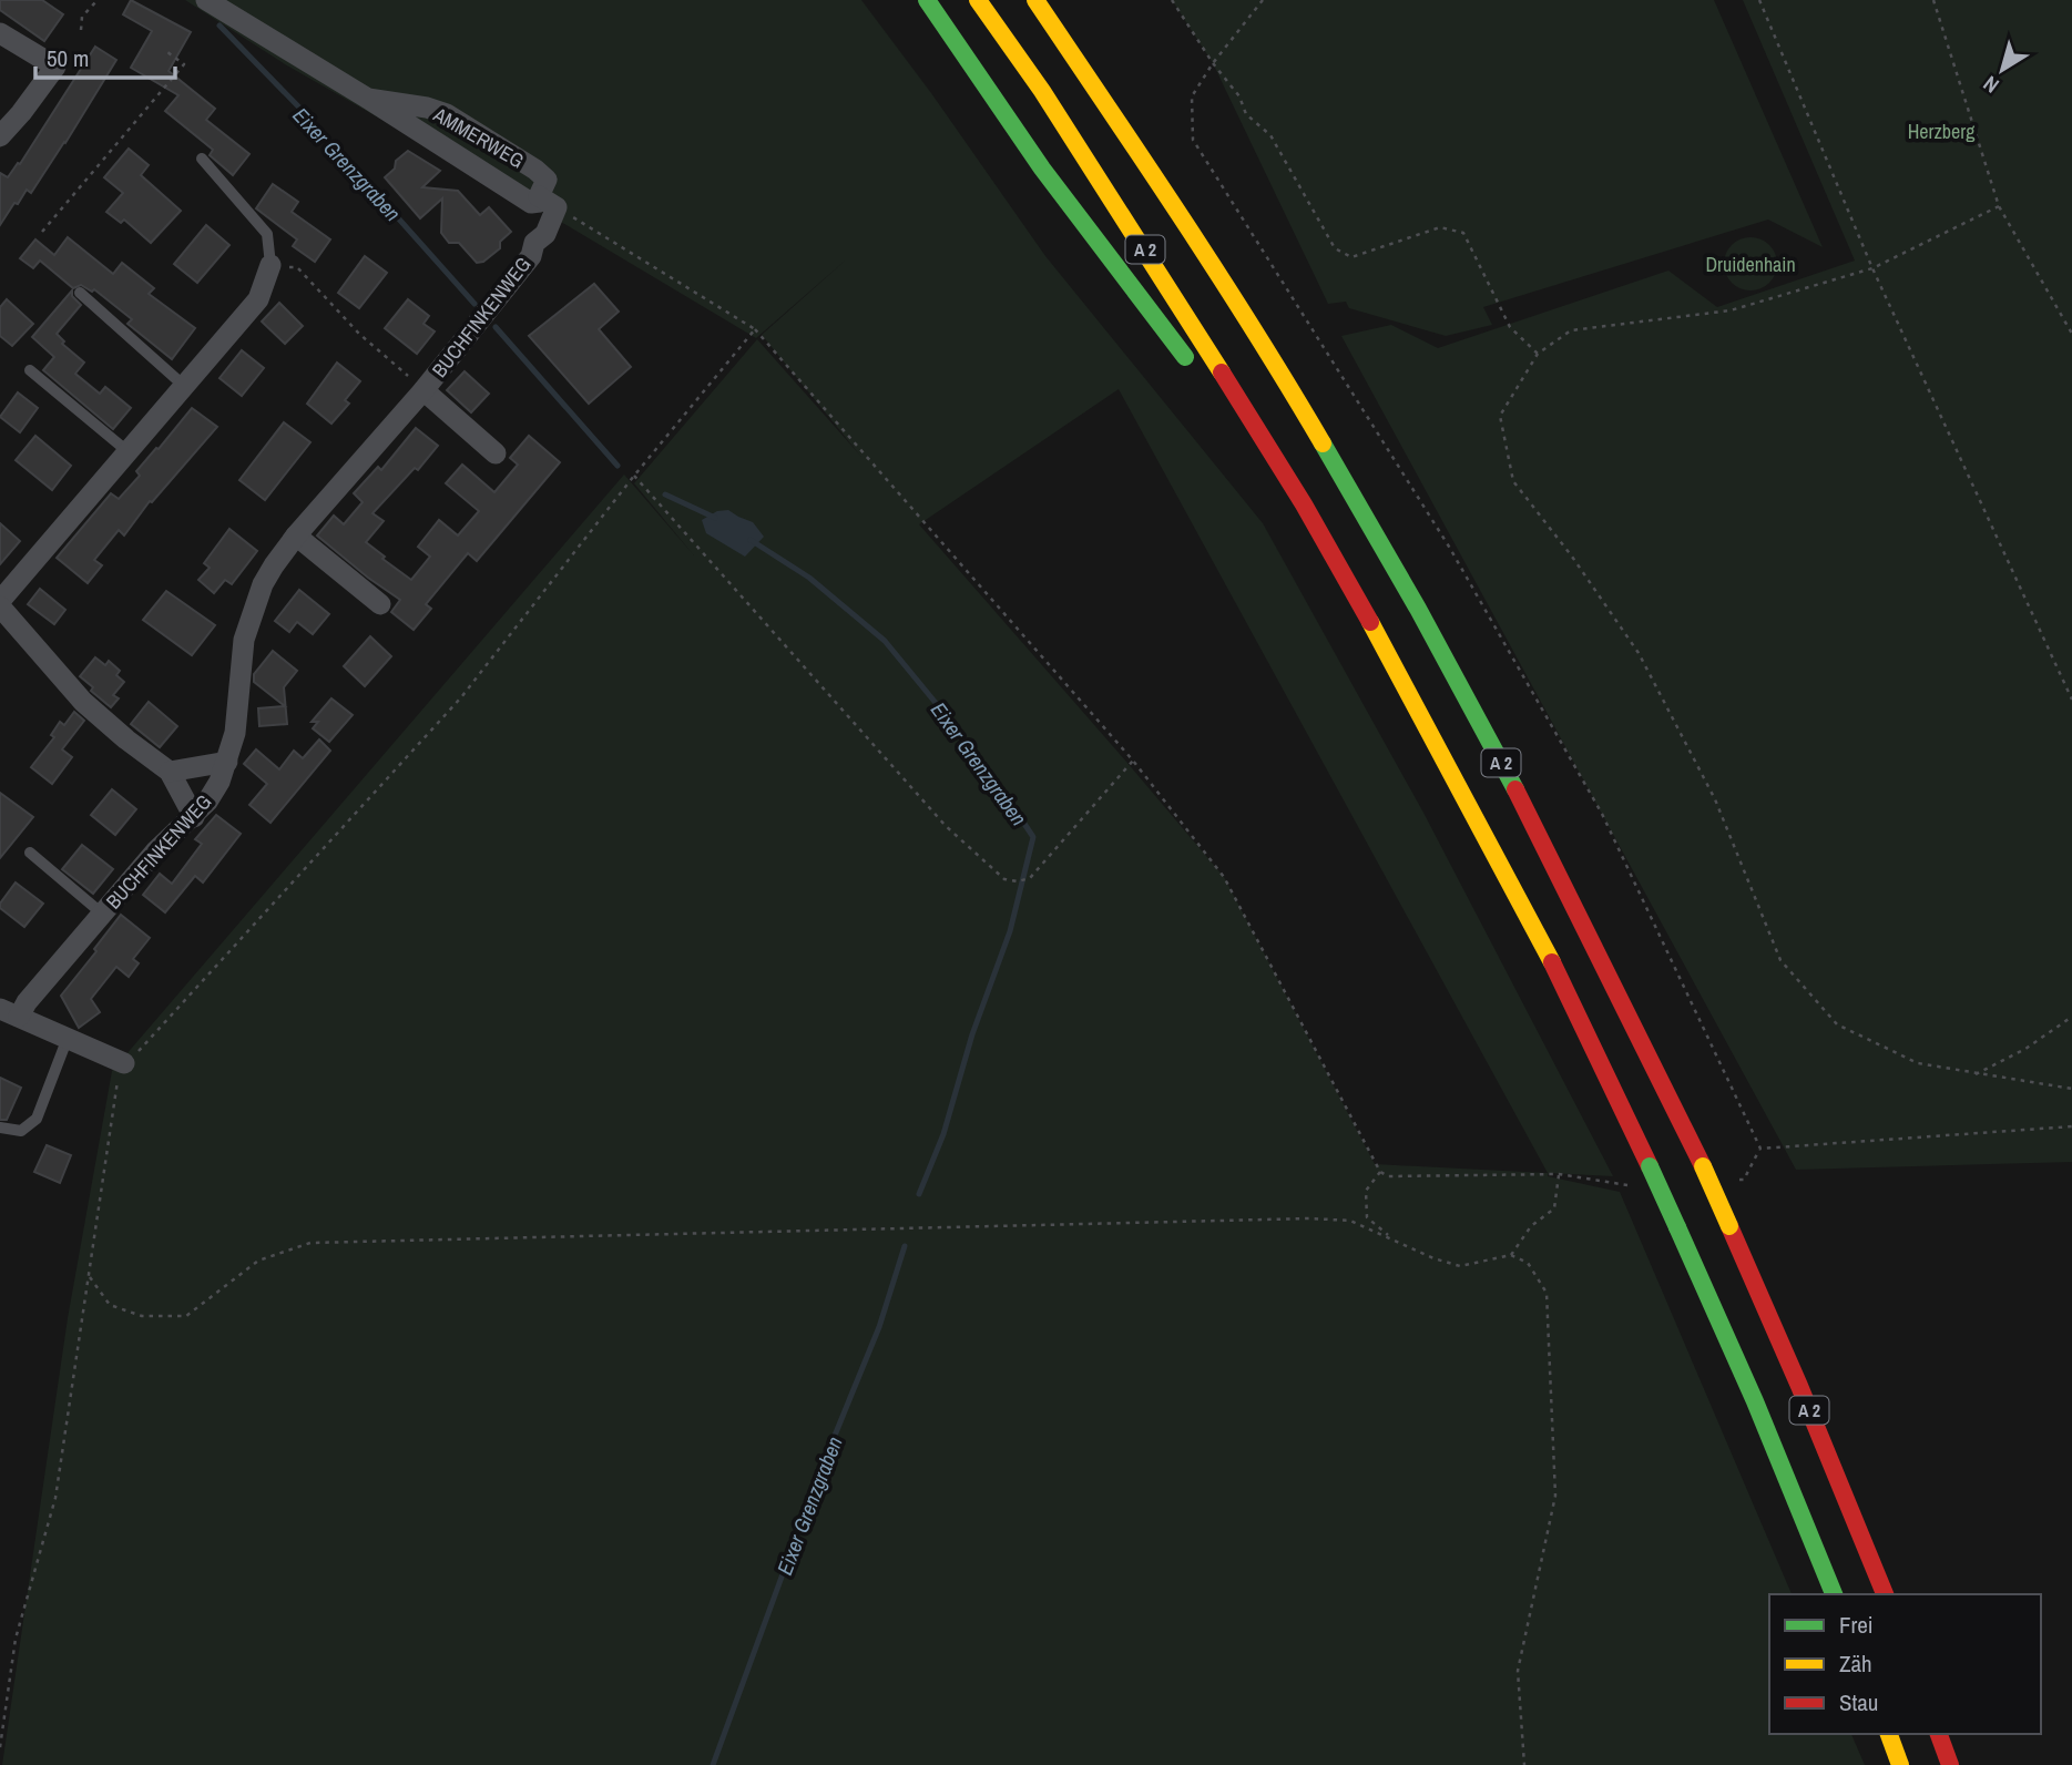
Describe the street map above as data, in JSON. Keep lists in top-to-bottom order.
{
  "streets": {
    "highway": ["A 2"],
    "street": ["AMMERWEG", "BUCHFINKENWEG"]
  },
  "crossings": [
    ["AMMERWEG", "BUCHFINKENWEG"]
  ],
  "water": ["Eixer Grenzgraben"],
  "parks": ["Herzberg", "Druidenhain"],
  "legend": ["Frei", "Zäh", "Stau"],
  "scale_bar": "50 m",
  "north": "bottom left"
}
